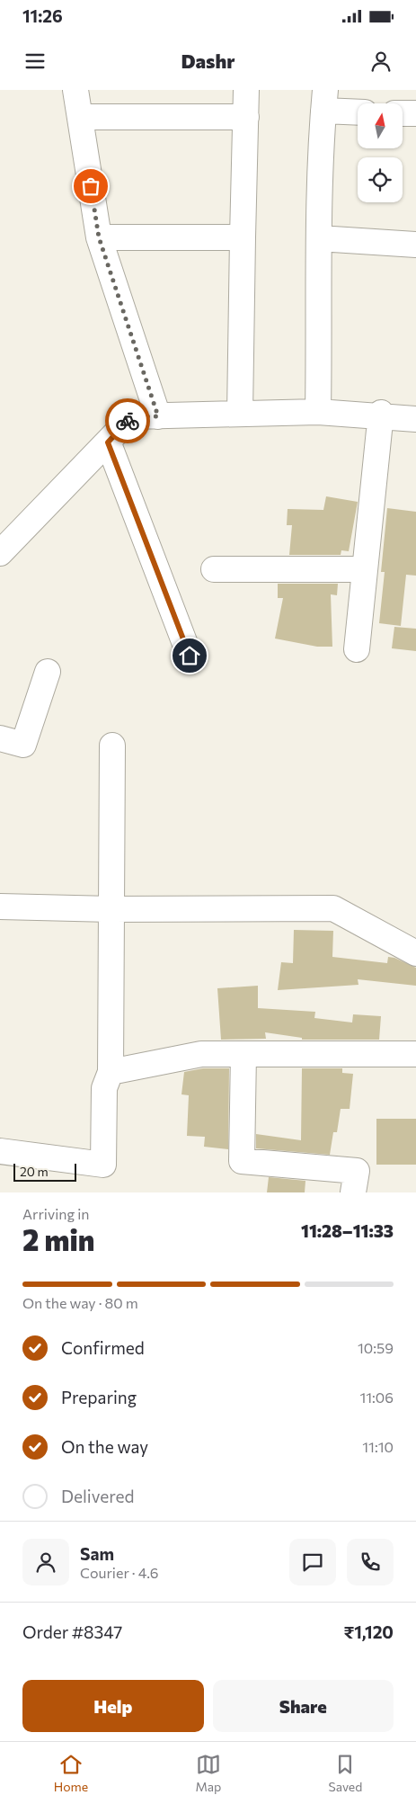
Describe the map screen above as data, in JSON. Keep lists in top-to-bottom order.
{
  "scale_bar": "20 m",
  "north": "top",
  "page": {
    "status": "11:26",
    "header": "Dashr",
    "scale": "20 m",
    "heading": ["2 min", "Arriving in", "11:28–11:33"],
    "panel": [
      "Sam",
      "Courier · 4.6",
      "Order #8347",
      "₹1,120"
    ],
    "bar": "On the way · 80 m",
    "list": [
      ["Confirmed", "10:59"],
      ["Preparing", "11:06"],
      ["On the way", "11:10"],
      "Delivered"
    ],
    "buttons": ["Help", "Share"],
    "tabs": ["Home", "Map", "Saved"]
  }
}
